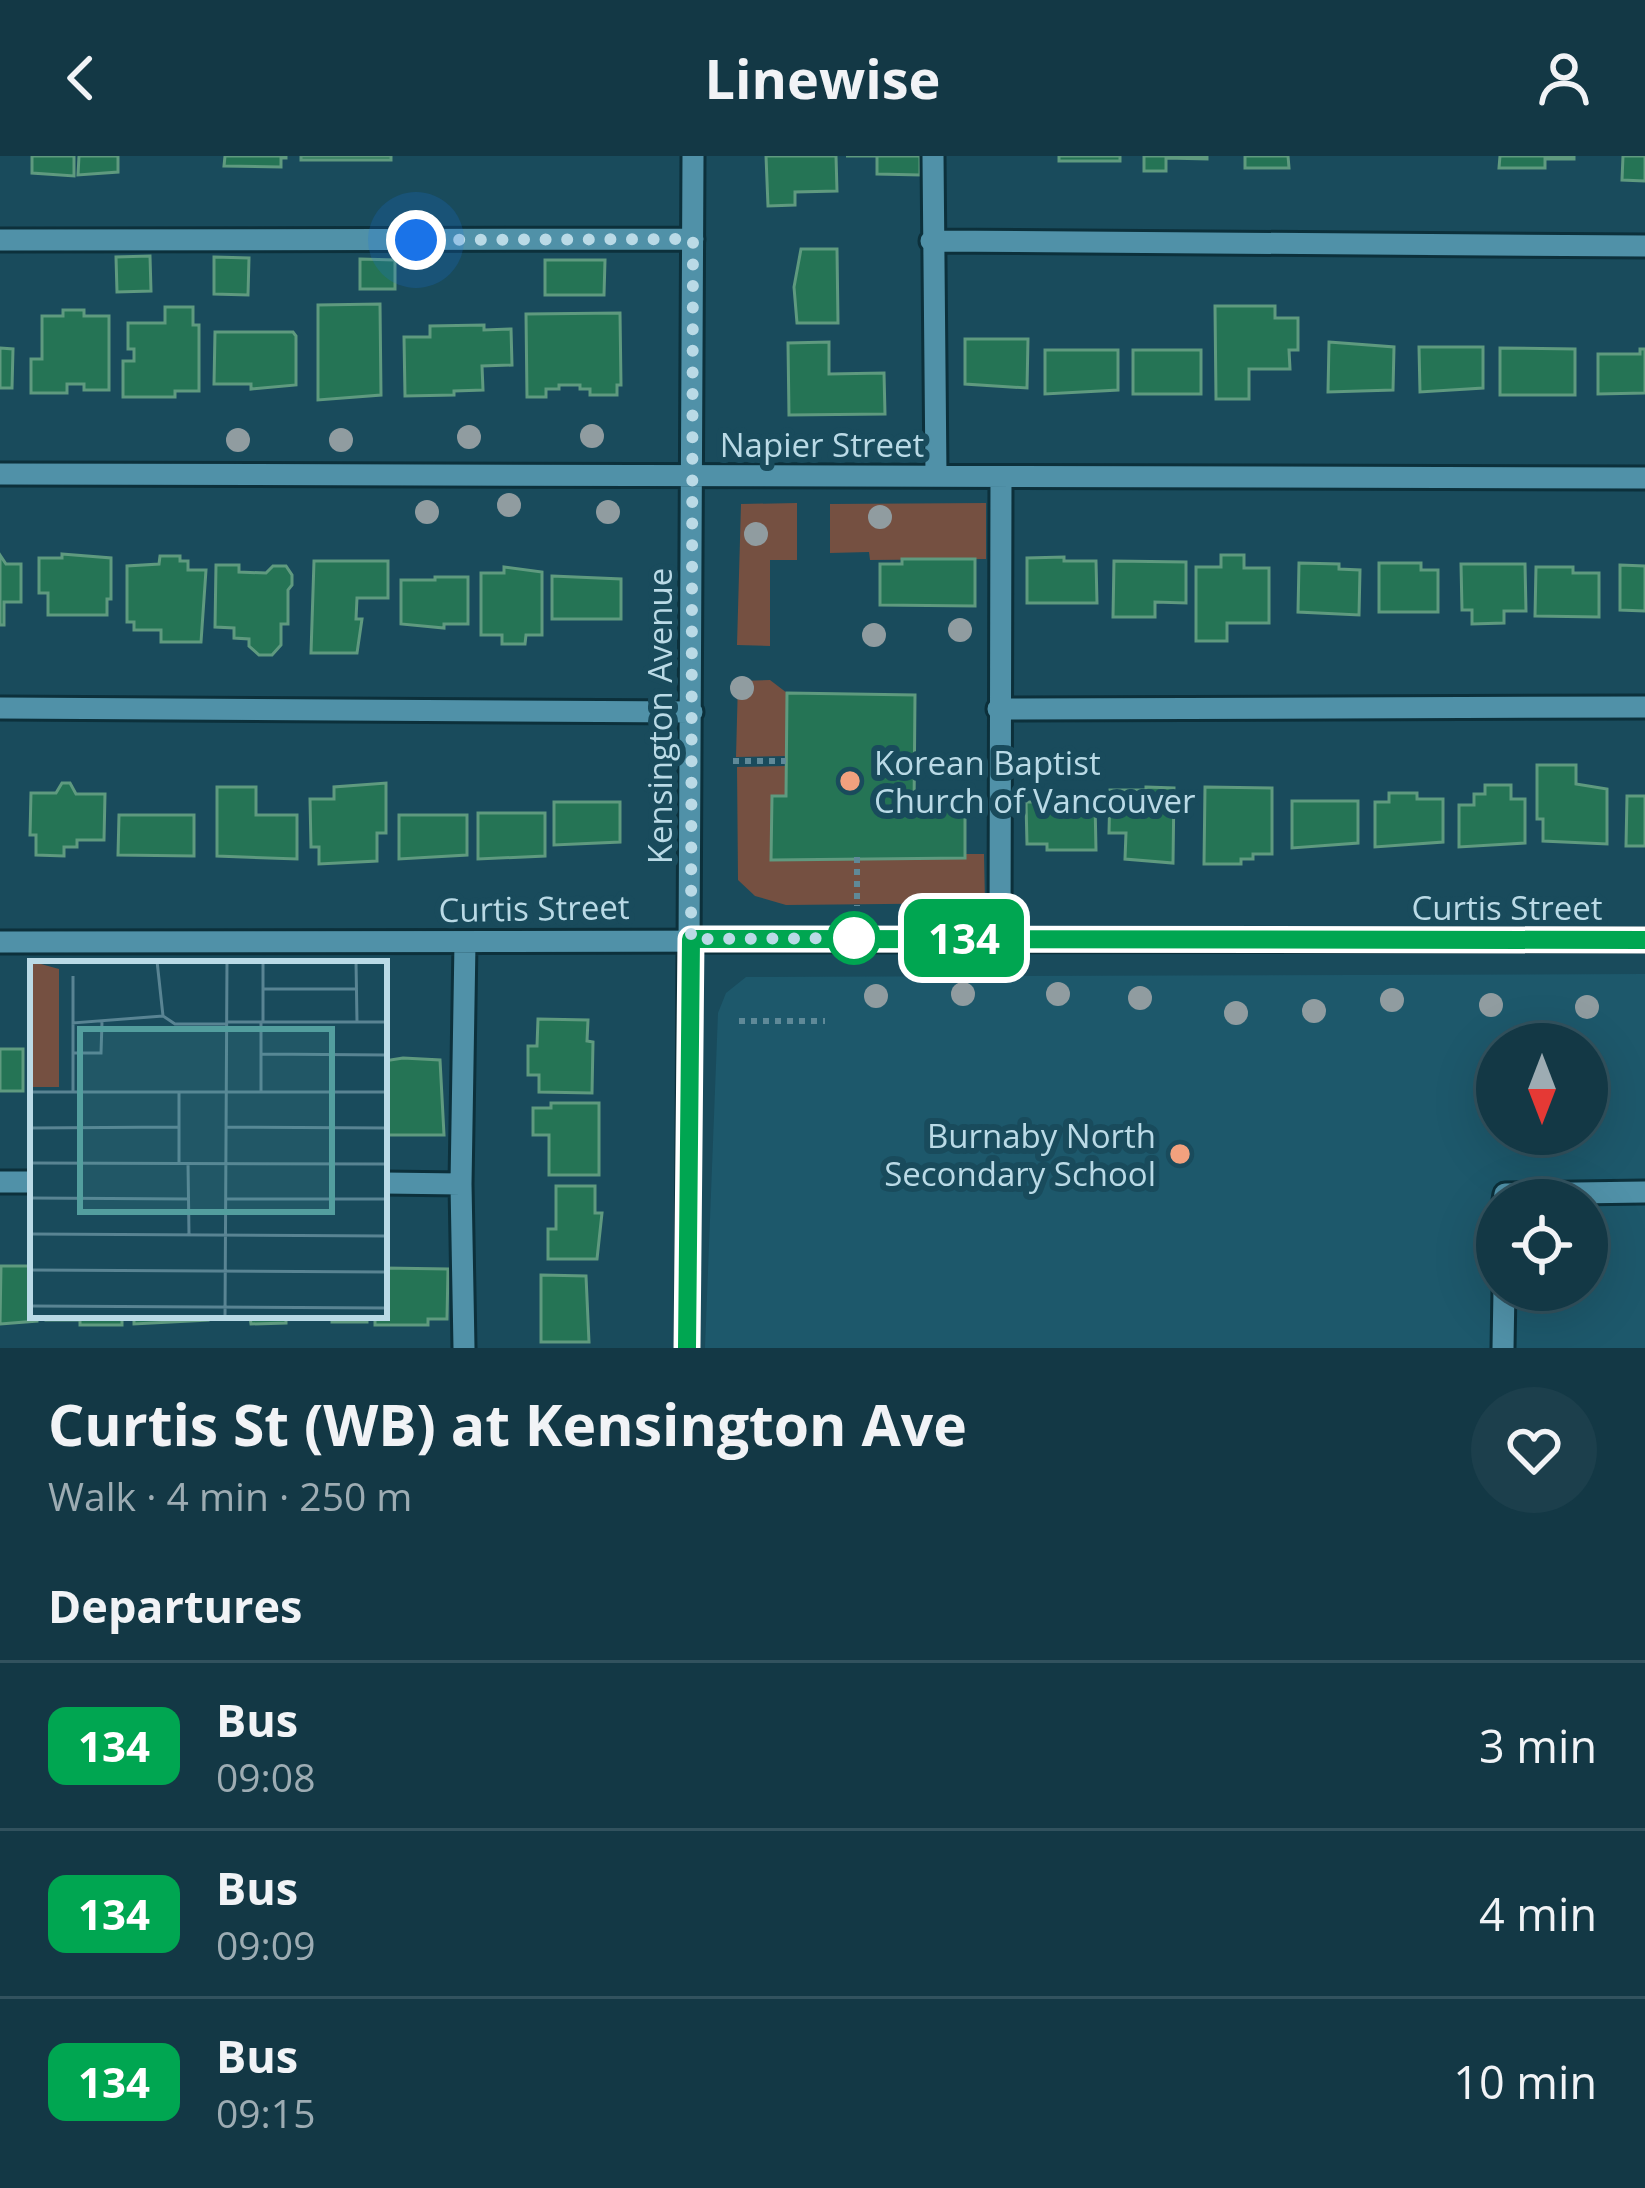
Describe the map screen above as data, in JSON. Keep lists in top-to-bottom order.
{
  "streets": {
    "street": ["Napier Street", "Kensington Avenue", "Curtis Street"]
  },
  "crossings": [
    ["Napier Street", "Kensington Avenue"],
    ["Kensington Avenue", "Curtis Street"]
  ],
  "places": ["Korean Baptist Church of Vancouver", "Burnaby North Secondary School"],
  "lines": ["bus line 134"],
  "north": "bottom",
  "page": {
    "header": "Linewise",
    "on_map": "134",
    "heading": [
      ["Curtis St (WB) at Kensington Ave", "Walk · 4 min · 250 m"],
      "Departures"
    ],
    "list": [
      {
        "mark": "134",
        "name": "Bus",
        "note": "09:08",
        "value": "3 min"
      },
      {
        "mark": "134",
        "name": "Bus",
        "note": "09:09",
        "value": "4 min"
      },
      {
        "mark": "134",
        "name": "Bus",
        "note": "09:15",
        "value": "10 min"
      }
    ]
  }
}
